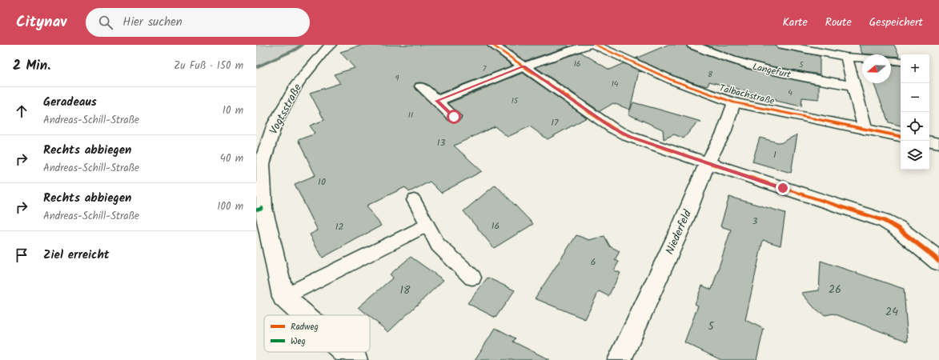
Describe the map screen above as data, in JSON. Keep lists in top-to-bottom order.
{
  "streets": {
    "street": [
      "Langefurt",
      "Talbachstraße",
      "Vogtsstraße",
      "Niederfeld"
    ]
  },
  "crossings": [
    ["Talbachstraße", "Niederfeld"]
  ],
  "house_numbers": [
    "16",
    "5",
    "7",
    "8",
    "9",
    "14",
    "4",
    "15",
    "11",
    "17",
    "13",
    "1",
    "10",
    "3",
    "16",
    "12",
    "6",
    "26",
    "18",
    "24",
    "5"
  ],
  "legend": ["Radweg", "Weg"],
  "north": "left",
  "page": {
    "header": "Citynav",
    "search": "Hier suchen",
    "nav": ["Karte", "Route", "Gespeichert"],
    "heading": ["2 Min.", "Zu Fuß · 150 m"],
    "map_buttons": ["+", "−"],
    "list": [
      ["Geradeaus", "Andreas-Schill-Straße", "10 m"],
      ["Rechts abbiegen", "Andreas-Schill-Straße", "40 m"],
      ["Rechts abbiegen", "Andreas-Schill-Straße", "100 m"],
      "Ziel erreicht"
    ]
  }
}
